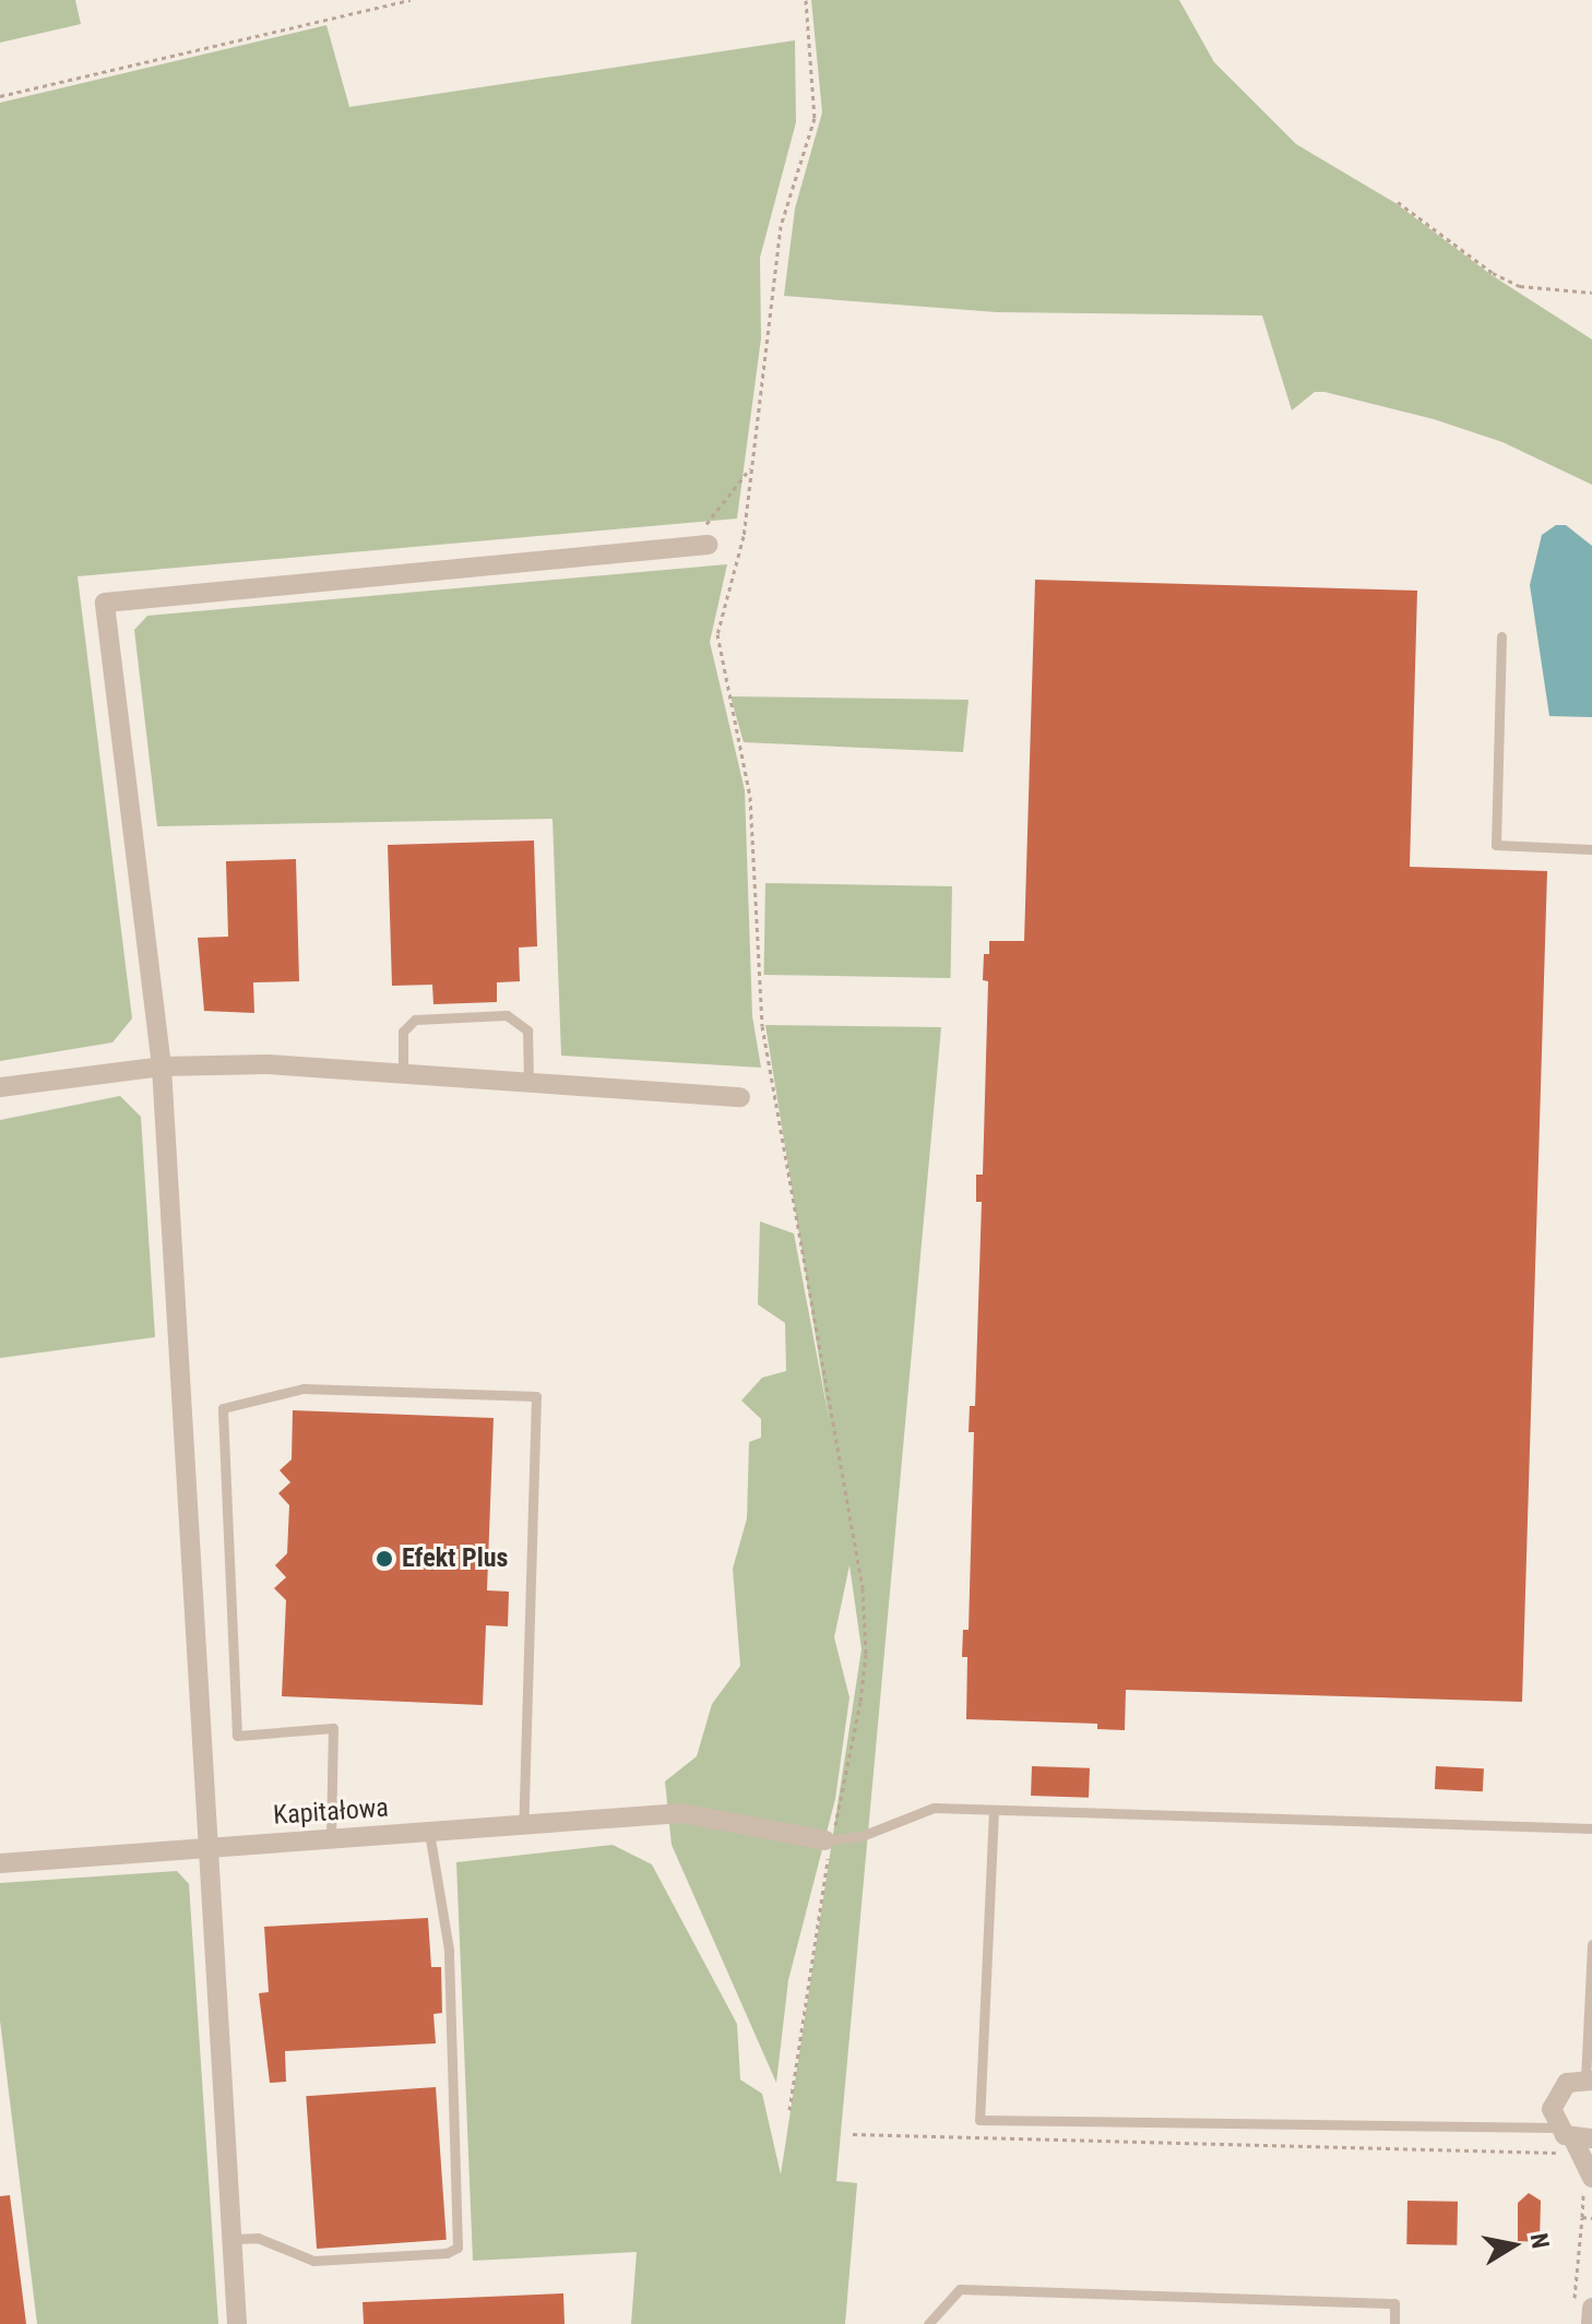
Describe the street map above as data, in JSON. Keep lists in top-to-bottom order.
{
  "streets": {
    "street": ["Kapitałowa"]
  },
  "places": ["Efekt Plus"],
  "north": "right"
}
